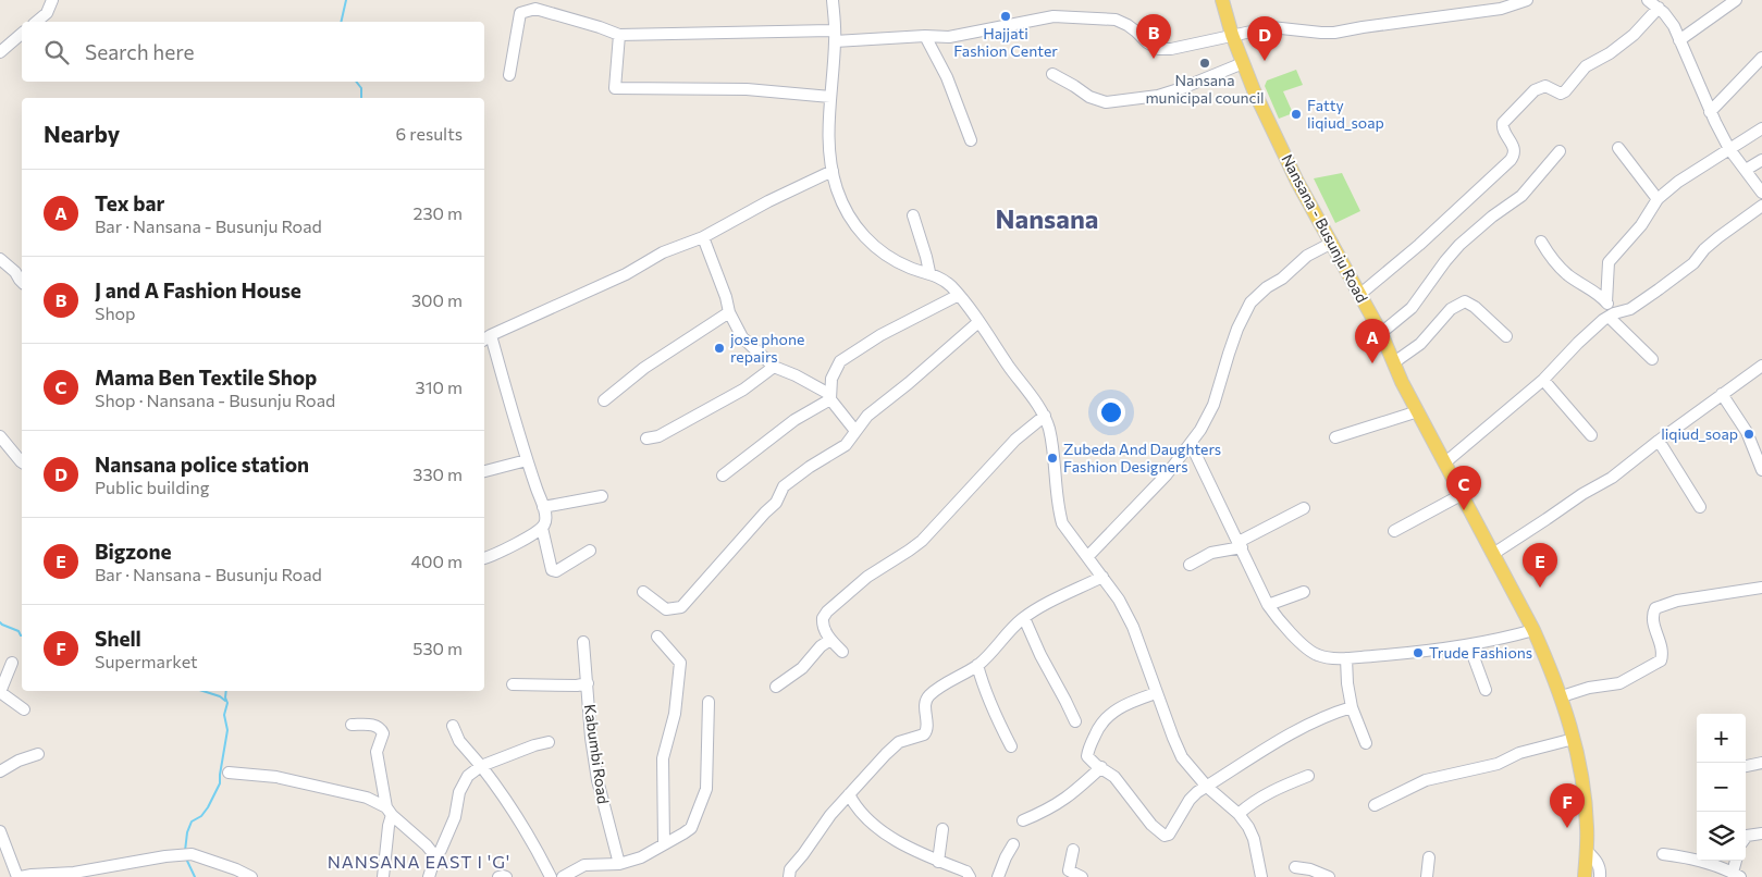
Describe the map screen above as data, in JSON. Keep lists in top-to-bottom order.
{
  "streets": {
    "main road": ["Nansana - Busunju Road"],
    "street": ["Kabumbi Road"]
  },
  "districts": ["Nansana", "NANSANA EAST I 'G'"],
  "places": [
    "Hajjati Fashion Center",
    "Nansana municipal council",
    "Fatty liqiud_soap",
    "jose phone repairs",
    "liqiud_soap",
    "Zubeda And Daughters Fashion Designers",
    "Trude Fashions"
  ],
  "page": {
    "pins": [
      "B",
      "D",
      "A",
      "C",
      "E",
      "F"
    ],
    "search": "Search here",
    "heading": ["Nearby", "6 results"],
    "list": [
      {
        "mark": "A",
        "name": "Tex bar",
        "note": "Bar · Nansana - Busunju Road",
        "value": "230 m"
      },
      {
        "mark": "B",
        "name": "J and A Fashion House",
        "note": "Shop",
        "value": "300 m"
      },
      {
        "mark": "C",
        "name": "Mama Ben Textile Shop",
        "note": "Shop · Nansana - Busunju Road",
        "value": "310 m"
      },
      {
        "mark": "D",
        "name": "Nansana police station",
        "note": "Public building",
        "value": "330 m"
      },
      {
        "mark": "E",
        "name": "Bigzone",
        "note": "Bar · Nansana - Busunju Road",
        "value": "400 m"
      },
      {
        "mark": "F",
        "name": "Shell",
        "note": "Supermarket",
        "value": "530 m"
      }
    ],
    "map_buttons": ["+", "−"]
  }
}
